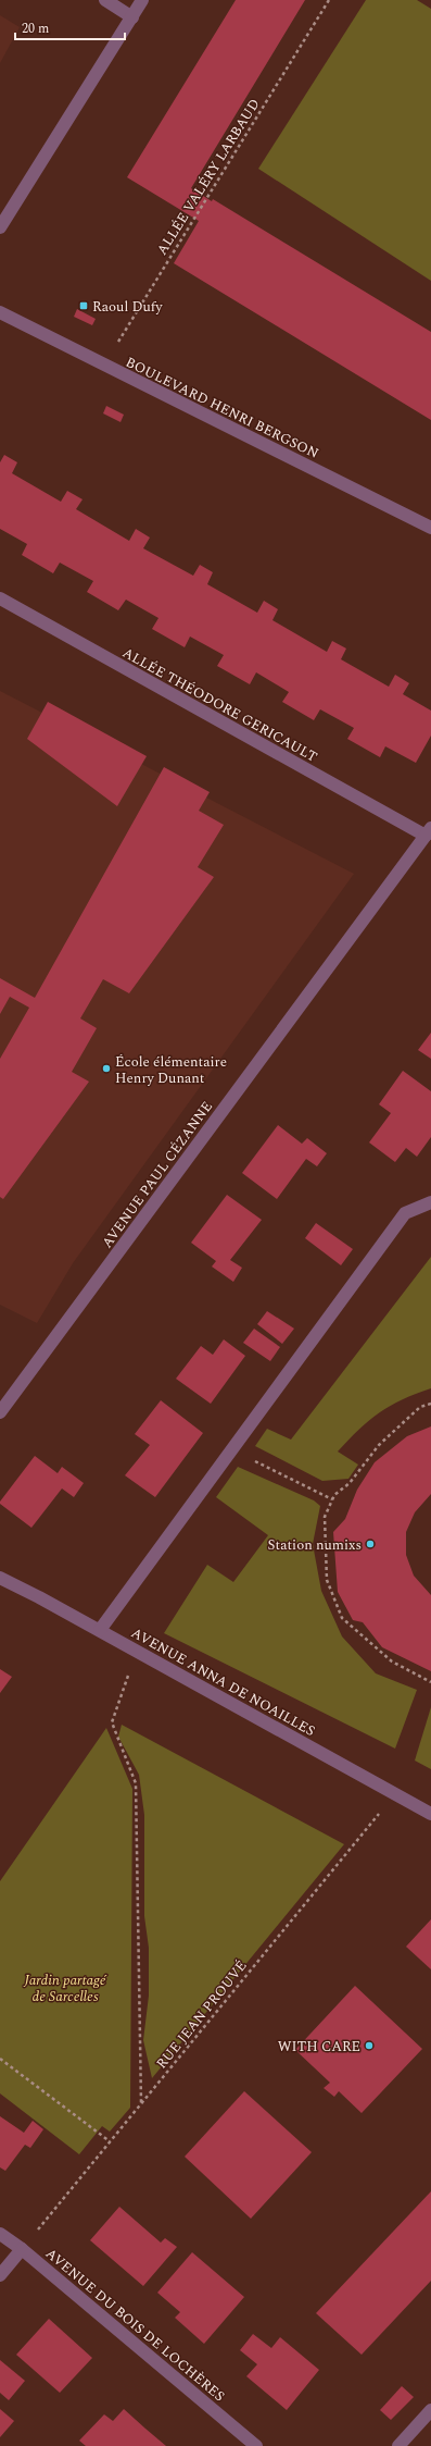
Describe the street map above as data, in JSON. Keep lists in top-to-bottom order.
{
  "streets": {
    "street": [
      "BOULEVARD HENRI BERGSON",
      "ALLÉE THÉODORE GERICAULT",
      "AVENUE PAUL CÉZANNE",
      "AVENUE ANNA DE NOAILLES",
      "AVENUE DU BOIS DE LOCHÈRES"
    ],
    "path": ["ALLÉE VALÉRY LARBAUD", "RUE JEAN PROUVÉ"]
  },
  "crossings": [
    ["ALLÉE VALÉRY LARBAUD", "BOULEVARD HENRI BERGSON"],
    ["ALLÉE THÉODORE GERICAULT", "AVENUE PAUL CÉZANNE"],
    ["AVENUE ANNA DE NOAILLES", "RUE JEAN PROUVÉ"],
    ["RUE JEAN PROUVÉ", "AVENUE DU BOIS DE LOCHÈRES"]
  ],
  "parks": ["Jardin partagé de Sarcelles"],
  "places": {
    "transit": ["Raoul Dufy"],
    "other": ["École élémentaire Henry Dunant", "Station numixs", "WITH CARE"]
  },
  "scale_bar": "20 m"
}
